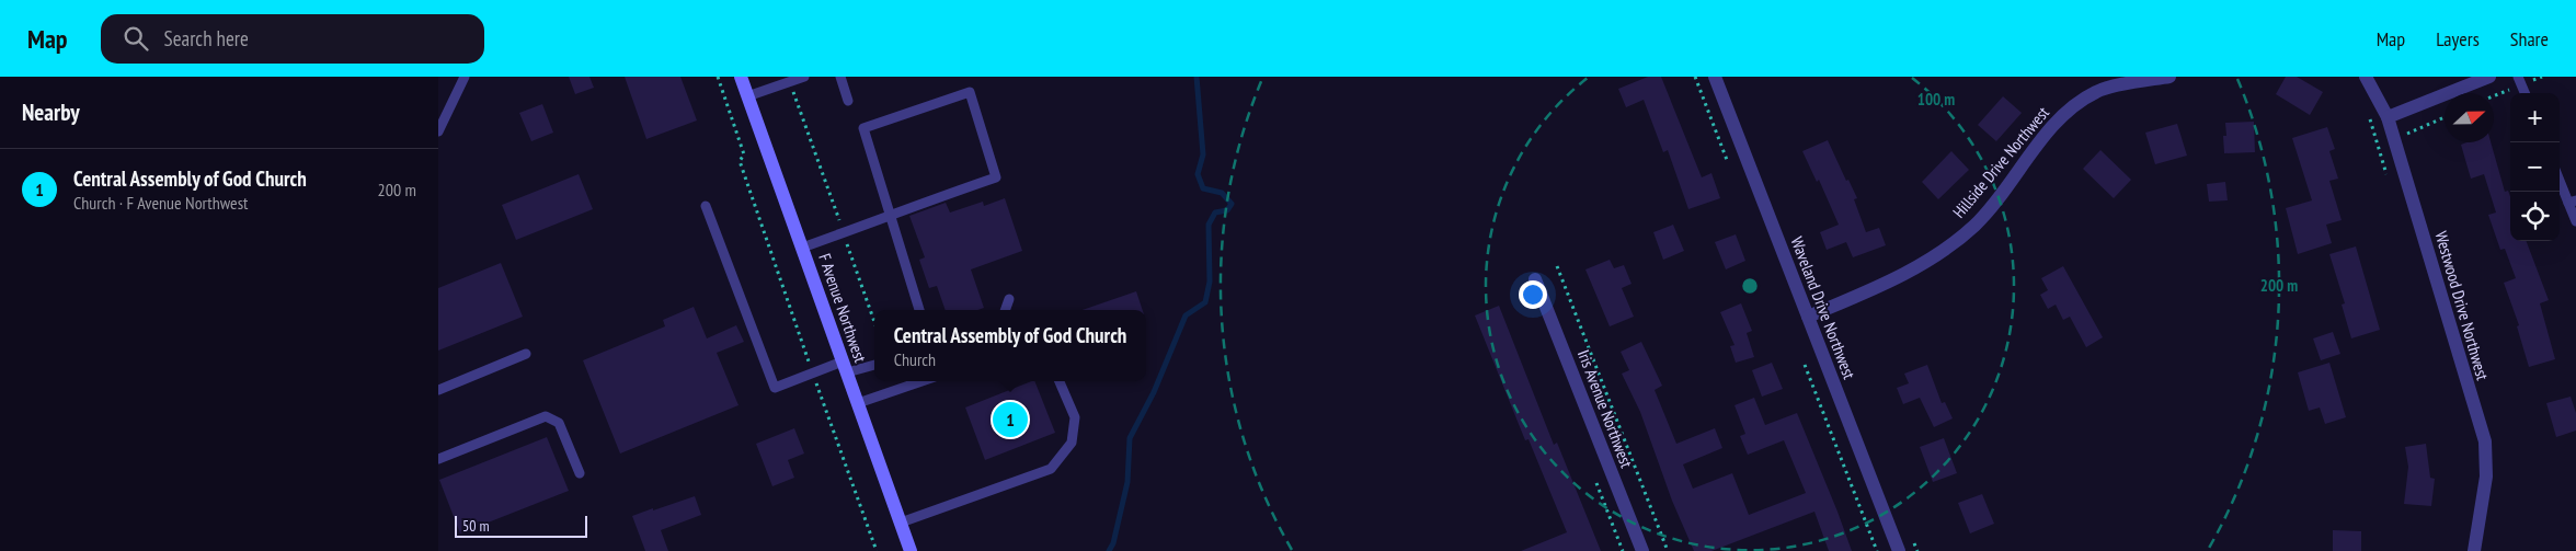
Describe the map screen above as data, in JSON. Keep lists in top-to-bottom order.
{
  "streets": {
    "main road": ["F Avenue Northwest"],
    "street": [
      "Hillside Drive Northwest",
      "Westwood Drive Northwest",
      "Waveland Drive Northwest",
      "Iris Avenue Northwest"
    ]
  },
  "crossings": [
    ["Hillside Drive Northwest", "Waveland Drive Northwest"]
  ],
  "scale_bar": "50 m",
  "north": "right",
  "page": {
    "header": "Map",
    "search": "Search here",
    "nav": ["Map", "Layers", "Share"],
    "heading": "Nearby",
    "map_buttons": ["+", "−"],
    "list": [
      {
        "mark": "1",
        "name": "Central Assembly of God Church",
        "note": "Church · F Avenue Northwest",
        "value": "200 m"
      }
    ],
    "popup": ["Central Assembly of God Church", "Church"],
    "pins": "1",
    "scale": "50 m"
  },
  "rings": ["100 m", "200 m"]
}
